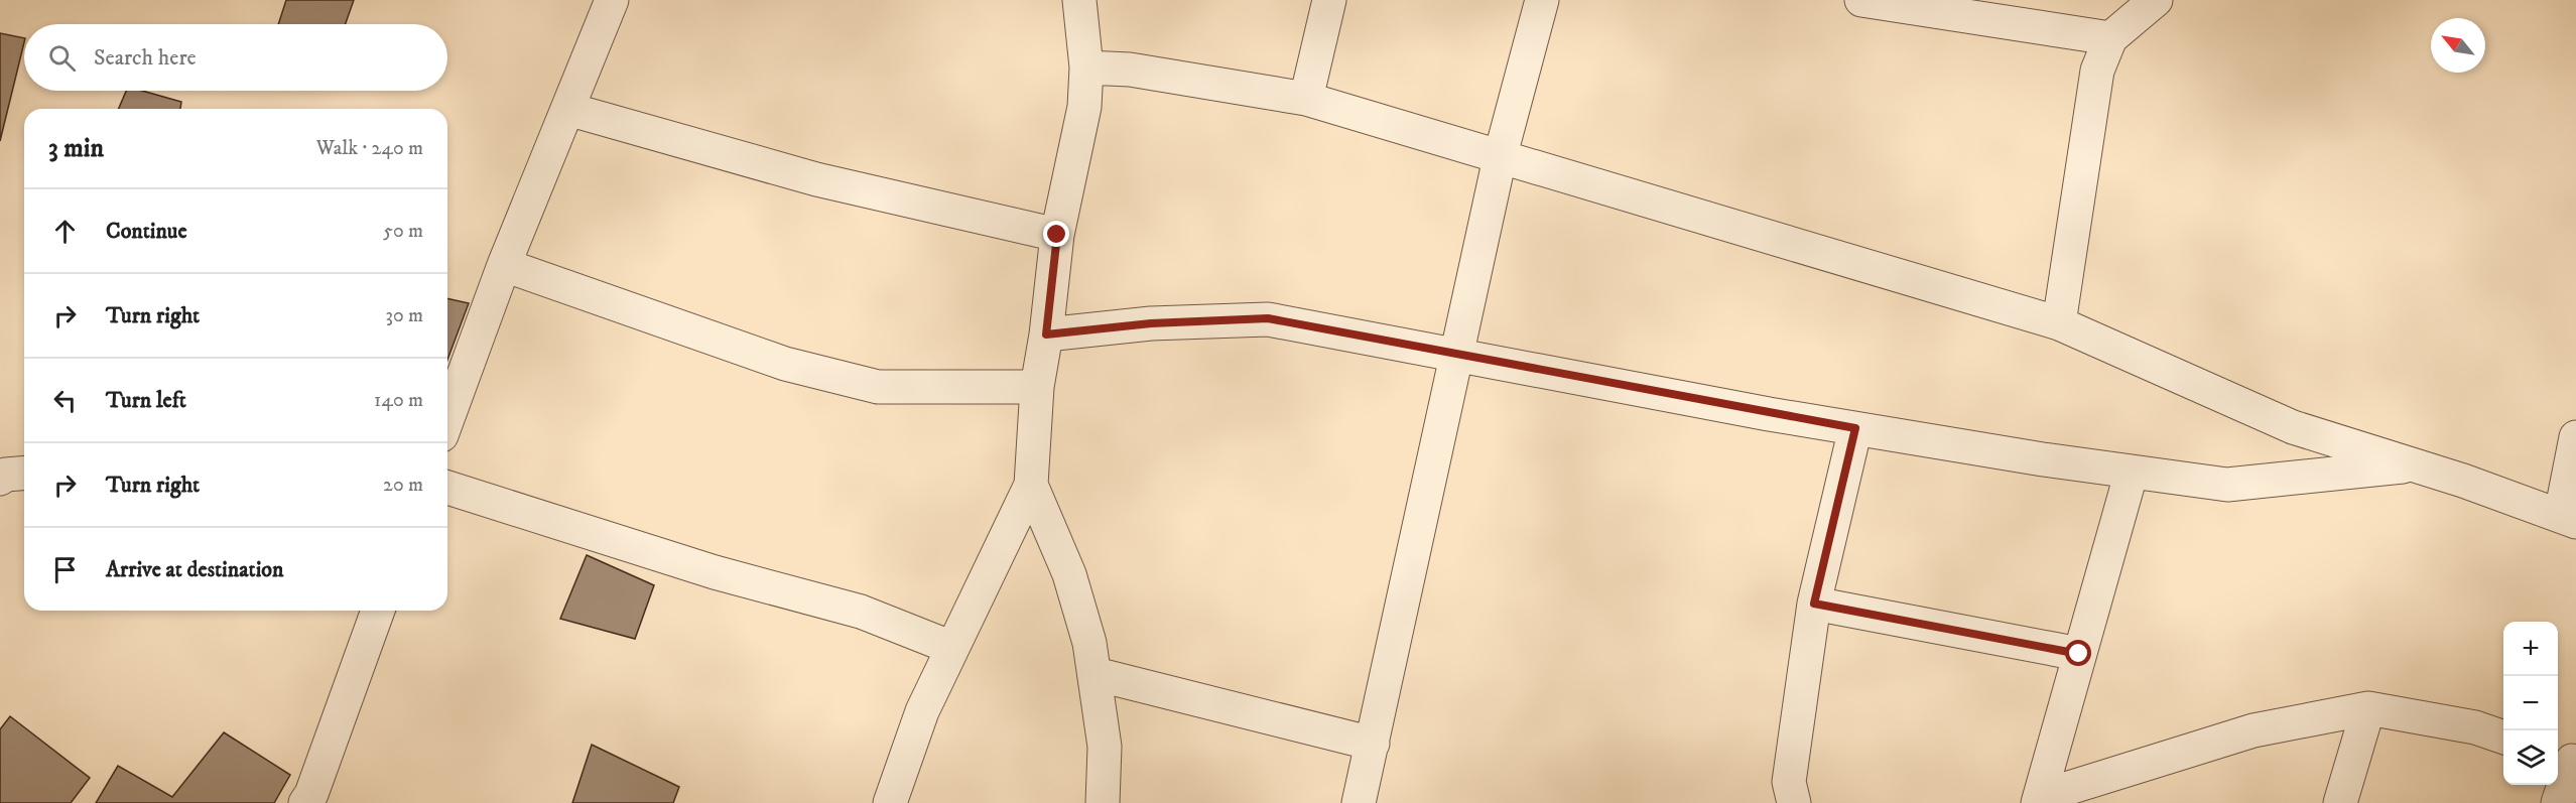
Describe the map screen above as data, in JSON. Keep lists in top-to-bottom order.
{
  "north": "top left",
  "page": {
    "search": "Search here",
    "heading": ["3 min", "Walk · 240 m"],
    "list": [
      ["Continue", "50 m"],
      ["Turn right", "30 m"],
      ["Turn left", "140 m"],
      ["Turn right", "20 m"],
      "Arrive at destination"
    ],
    "map_buttons": ["+", "−"]
  }
}
